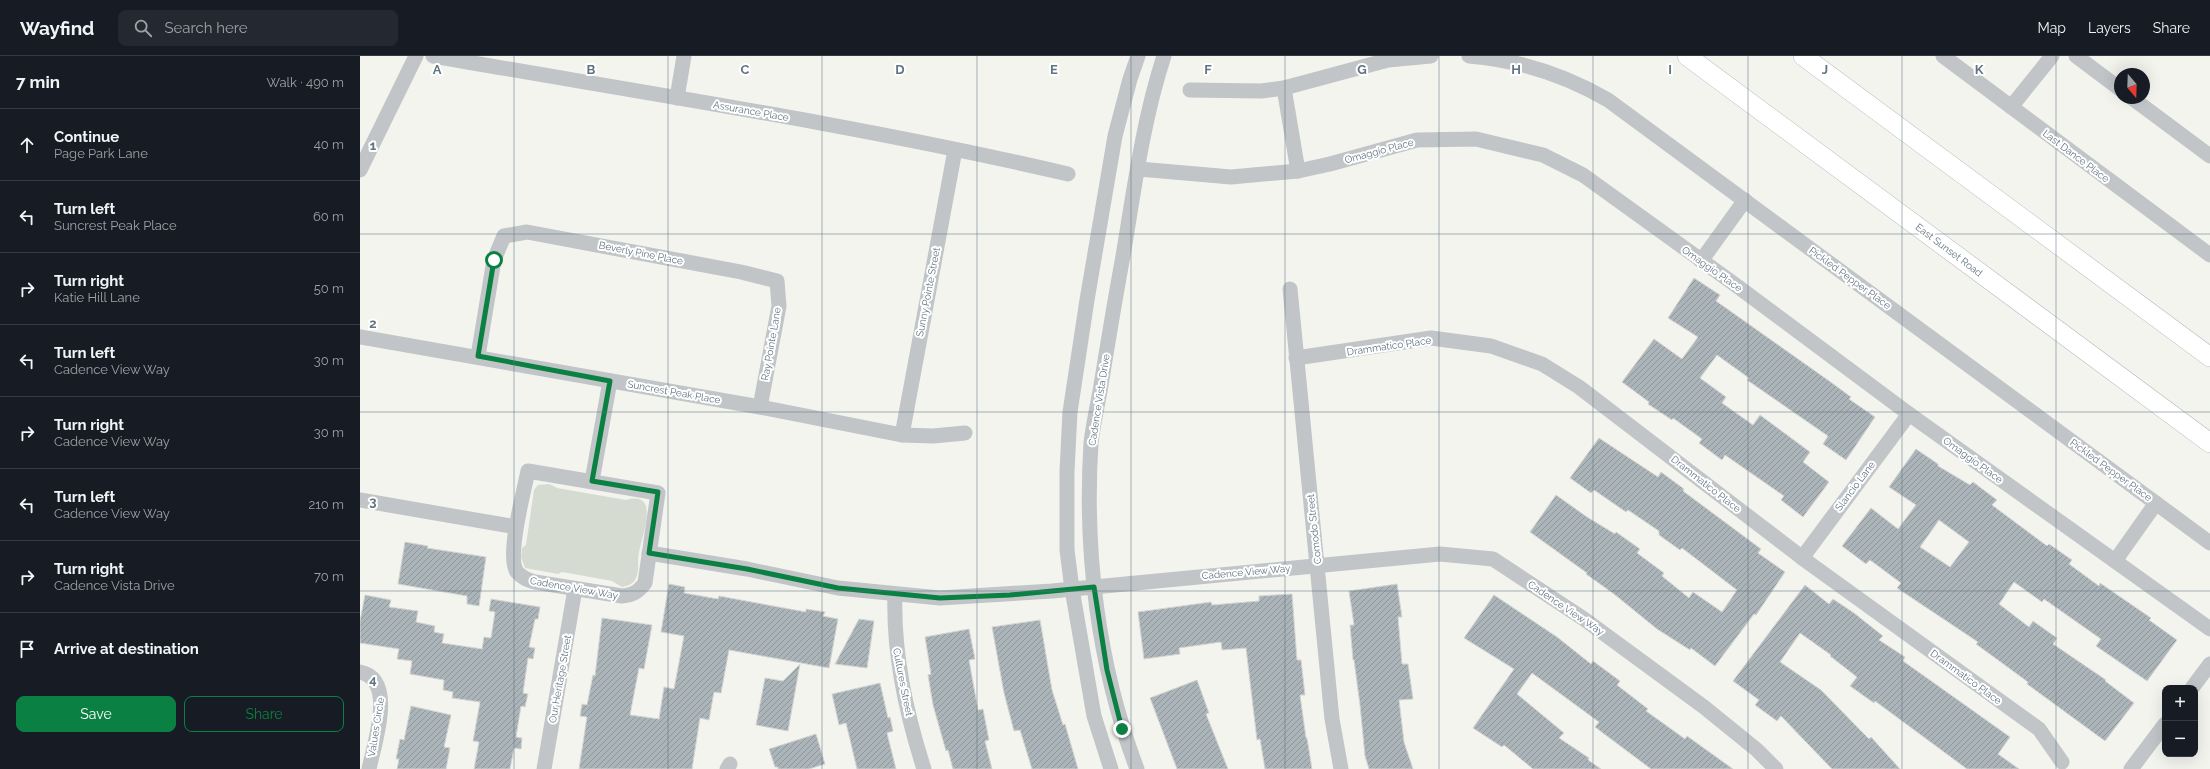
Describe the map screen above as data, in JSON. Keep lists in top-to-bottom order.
{
  "streets": {
    "main road": ["East Sunset Road"],
    "street": [
      "Assurance Place",
      "Omaggio Place",
      "Last Dance Place",
      "Beverly Pine Place",
      "Pickled Pepper Place",
      "Sunny Pointe Street",
      "Ray Pointe Lane",
      "Drammatico Place",
      "Suncrest Peak Place",
      "Cadence Vista Drive",
      "Slancio Lane",
      "Comodo Street",
      "Cadence View Way",
      "Our Heritage Street",
      "Cultures Street",
      "Values Circle"
    ]
  },
  "crossings": [
    ["Assurance Place", "Sunny Pointe Street"],
    ["Omaggio Place", "Cadence Vista Drive"],
    ["Omaggio Place", "Slancio Lane"],
    ["Beverly Pine Place", "Ray Pointe Lane"],
    ["Beverly Pine Place", "Suncrest Peak Place"],
    ["Sunny Pointe Street", "Suncrest Peak Place"],
    ["Ray Pointe Lane", "Suncrest Peak Place"],
    ["Drammatico Place", "Slancio Lane"],
    ["Drammatico Place", "Comodo Street"],
    ["Cadence Vista Drive", "Cadence View Way"],
    ["Comodo Street", "Cadence View Way"],
    ["Cadence View Way", "Our Heritage Street"],
    ["Cadence View Way", "Cultures Street"]
  ],
  "north": "bottom",
  "page": {
    "header": "Wayfind",
    "search": "Search here",
    "nav": ["Map", "Layers", "Share"],
    "heading": ["7 min", "Walk · 490 m"],
    "list": [
      ["Continue", "Page Park Lane", "40 m"],
      ["Turn left", "Suncrest Peak Place", "60 m"],
      ["Turn right", "Katie Hill Lane", "50 m"],
      ["Turn left", "Cadence View Way", "30 m"],
      ["Turn right", "Cadence View Way", "30 m"],
      ["Turn left", "Cadence View Way", "210 m"],
      ["Turn right", "Cadence Vista Drive", "70 m"],
      "Arrive at destination"
    ],
    "buttons": ["Save", "Share"],
    "map_buttons": ["+", "−"]
  },
  "grid": {
    "columns": [
      "A",
      "B",
      "C",
      "D",
      "E",
      "F",
      "G",
      "H",
      "I",
      "J",
      "K"
    ],
    "rows": [
      "1",
      "2",
      "3",
      "4"
    ]
  }
}
